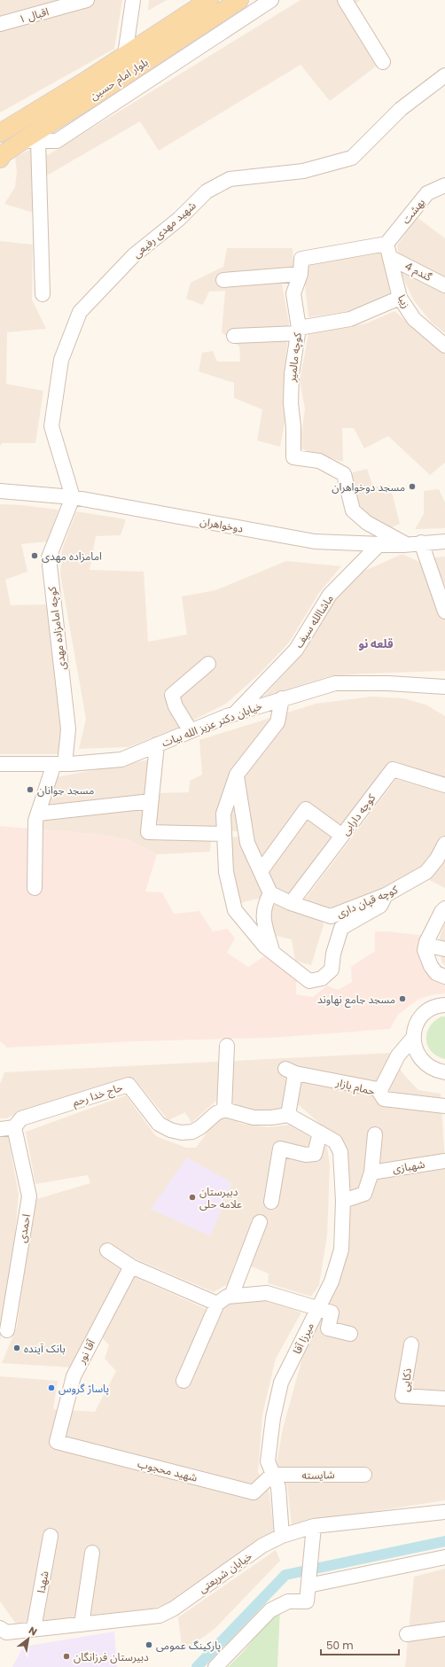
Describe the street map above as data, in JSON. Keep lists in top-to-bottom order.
{
  "streets": {
    "main road": ["بلوار امام حسین"],
    "street": [
      "اقبال ۱",
      "بهشت",
      "شهید مهدی رفیعی",
      "گندم 4",
      "زیبا",
      "کوچه مالمیر",
      "دوخواهران",
      "ماشاالله سیف",
      "کوچه امامزاده مهدی",
      "خیابان دکتر عزیز الله بیات",
      "کوچه دارابی",
      "کوچه قپان داری",
      "حمام بازار",
      "حاج خدا رحم",
      "شهبازی",
      "احمدی",
      "میرزا آقا",
      "آقا نور",
      "ذکایی",
      "شهید محجوب",
      "شایسته",
      "خیابان شریعتی",
      "شهدا"
    ]
  },
  "crossings": [
    ["بهشت", "زیبا"],
    ["بهشت", "کوچه مالمیر"],
    ["شهید مهدی رفیعی", "دوخواهران"],
    ["شهید مهدی رفیعی", "کوچه امامزاده مهدی"],
    ["گندم 4", "زیبا"],
    ["زیبا", "کوچه مالمیر"],
    ["کوچه مالمیر", "دوخواهران"],
    ["دوخواهران", "ماشاالله سیف"],
    ["دوخواهران", "کوچه امامزاده مهدی"],
    ["ماشاالله سیف", "خیابان دکتر عزیز الله بیات"],
    ["کوچه امامزاده مهدی", "خیابان دکتر عزیز الله بیات"],
    ["کوچه دارابی", "کوچه قپان داری"],
    ["حاج خدا رحم", "احمدی"],
    ["میرزا آقا", "شهید محجوب"],
    ["میرزا آقا", "شایسته"],
    ["میرزا آقا", "خیابان شریعتی"],
    ["آقا نور", "شهید محجوب"],
    ["شهید محجوب", "شایسته"],
    ["خیابان شریعتی", "شهدا"]
  ],
  "districts": ["قلعه نو"],
  "places": [
    "مسجد دوخواهران",
    "امامزاده مهدی",
    "مسجد جوانان",
    "مسجد جامع نهاوند",
    "دبیرستان علامه حلی",
    "بانک آینده",
    "پاساژ گروس",
    "پارکینگ عمومی",
    "دبیرستان فرزانگان"
  ],
  "scale_bar": "50 m",
  "north": "top right"
}
